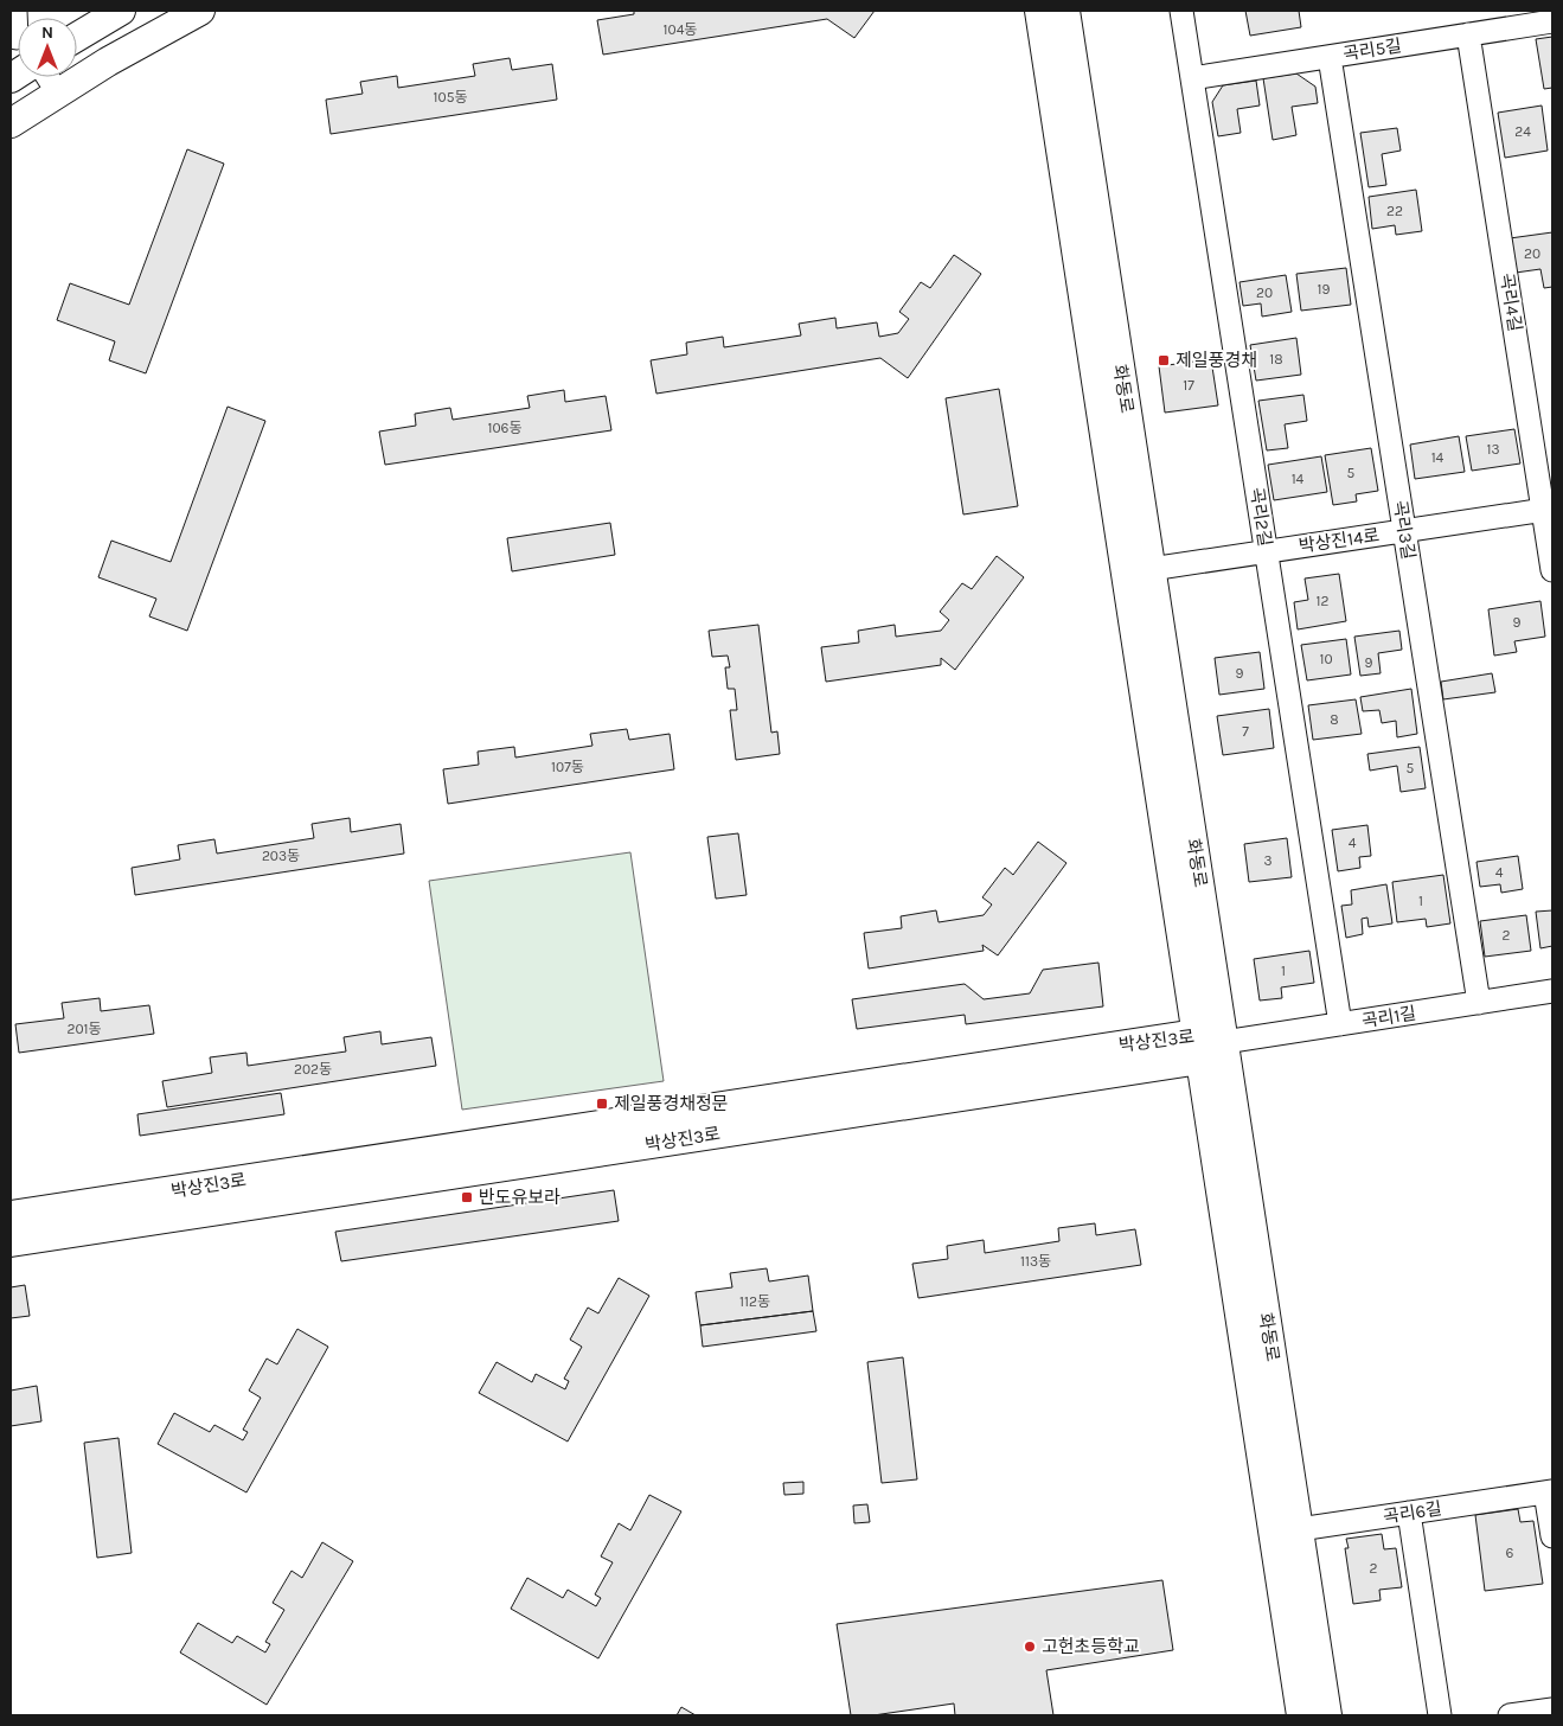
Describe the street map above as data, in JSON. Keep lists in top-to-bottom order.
{
  "streets": {
    "street": [
      "곡리5길",
      "곡리4길",
      "화동로",
      "곡리2길",
      "곡리3길",
      "박상진14로",
      "곡리1길",
      "박상진3로",
      "곡리6길"
    ]
  },
  "crossings": [
    ["곡리5길", "곡리4길"],
    ["곡리5길", "곡리2길"],
    ["곡리5길", "곡리3길"],
    ["곡리4길", "박상진14로"],
    ["화동로", "박상진14로"],
    ["화동로", "곡리1길"],
    ["화동로", "박상진3로"],
    ["화동로", "곡리6길"],
    ["곡리2길", "박상진14로"],
    ["곡리2길", "곡리1길"],
    ["곡리3길", "박상진14로"],
    ["곡리3길", "곡리1길"],
    ["곡리1길", "박상진3로"]
  ],
  "places": {
    "transit": ["제일풍경채", "제일풍경채정문", "반도유보라"],
    "other": ["고헌초등학교"]
  },
  "house_numbers": [
    "104동",
    "105동",
    "24",
    "22",
    "20",
    "19",
    "20",
    "18",
    "17",
    "106동",
    "13",
    "14",
    "5",
    "14",
    "12",
    "9",
    "10",
    "9",
    "9",
    "8",
    "7",
    "107동",
    "5",
    "4",
    "203동",
    "3",
    "4",
    "1",
    "2",
    "1",
    "201동",
    "202동",
    "113동",
    "112동",
    "6",
    "2"
  ],
  "north": "top"
}
